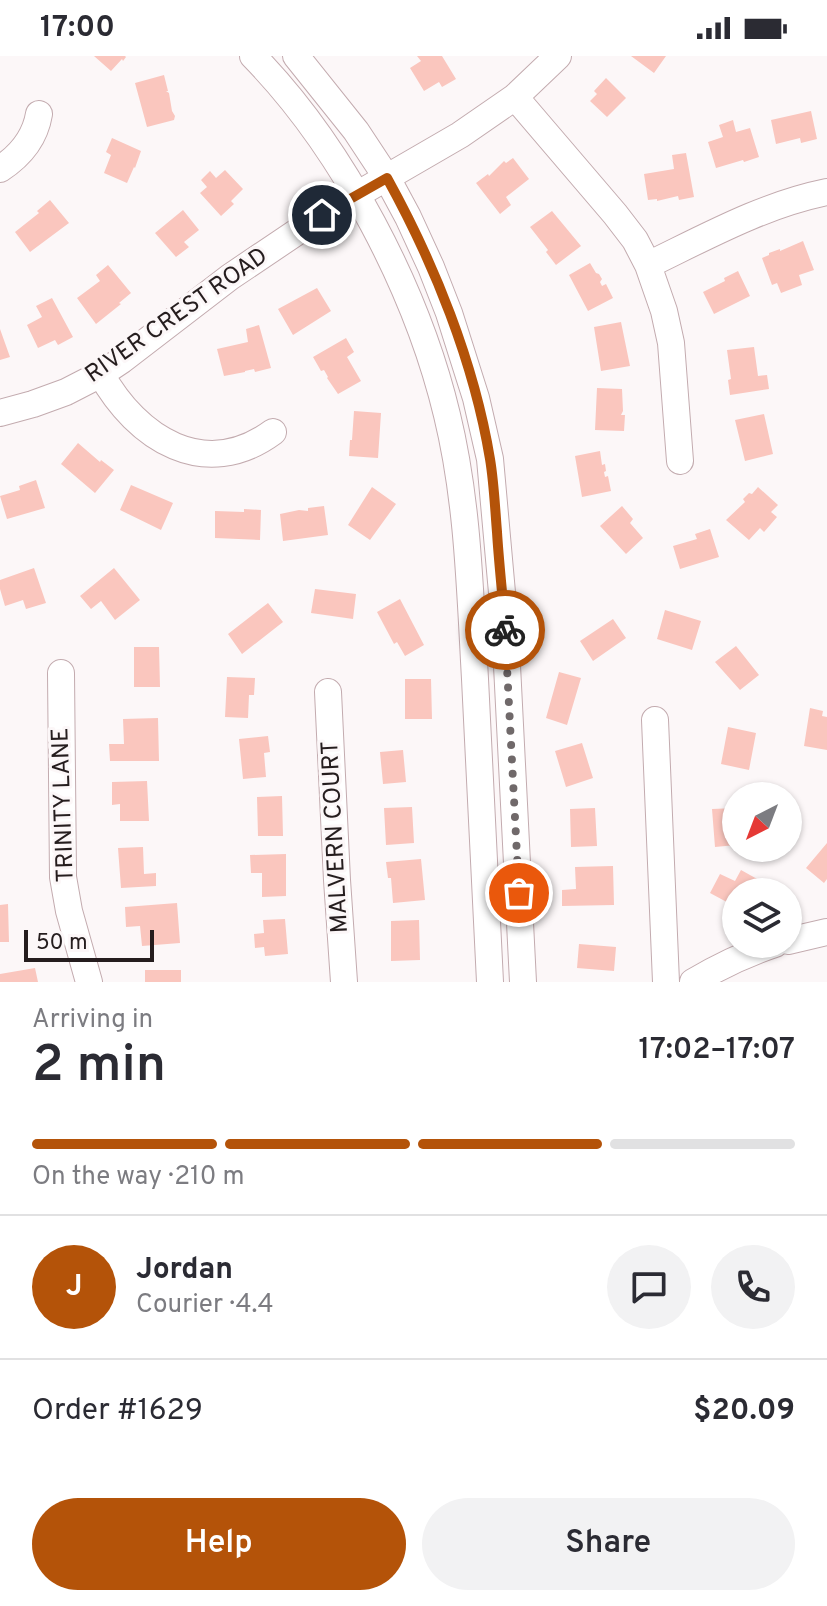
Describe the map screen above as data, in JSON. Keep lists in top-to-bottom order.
{
  "streets": {
    "street": ["RIVER CREST ROAD", "TRINITY LANE", "MALVERN COURT"]
  },
  "scale_bar": "50 m",
  "north": "bottom left",
  "page": {
    "status": "17:00",
    "scale": "50 m",
    "heading": ["2 min", "Arriving in", "17:02–17:07"],
    "panel": [
      "Jordan",
      "Courier · 4.4",
      "Order #1629",
      "$20.09"
    ],
    "bar": "On the way · 210 m",
    "round": "J",
    "buttons": ["Help", "Share"]
  }
}
